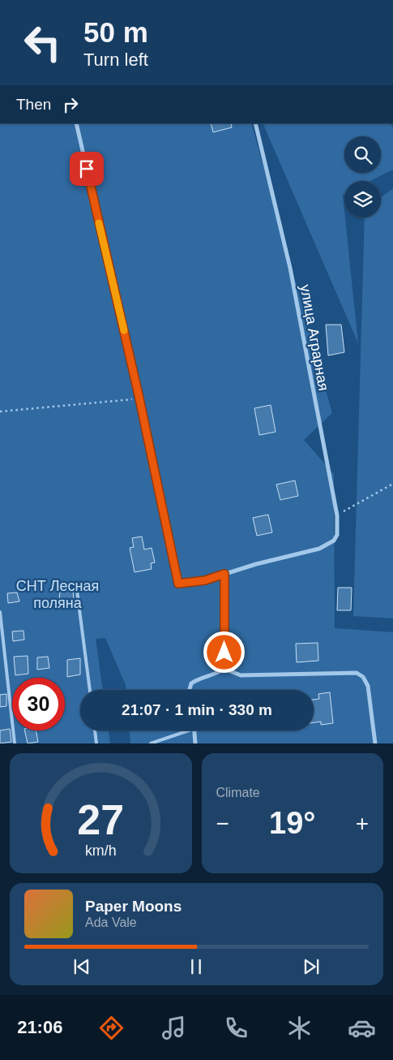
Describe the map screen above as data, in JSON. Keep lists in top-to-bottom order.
{
  "streets": {
    "street": ["улица Аграрная"]
  },
  "parks": ["СНТ Лесная поляна"],
  "page": {
    "turn": ["50 m", "Turn left"],
    "then": "Then",
    "limit": "30",
    "trip": "21:07 · 1 min · 330 m",
    "tile": "Climate",
    "heat": ["−", "19°", "+"],
    "song": ["Paper Moons", "Ada Vale"],
    "tabs": "21:06",
    "gauge": ["27", "km/h"]
  }
}
